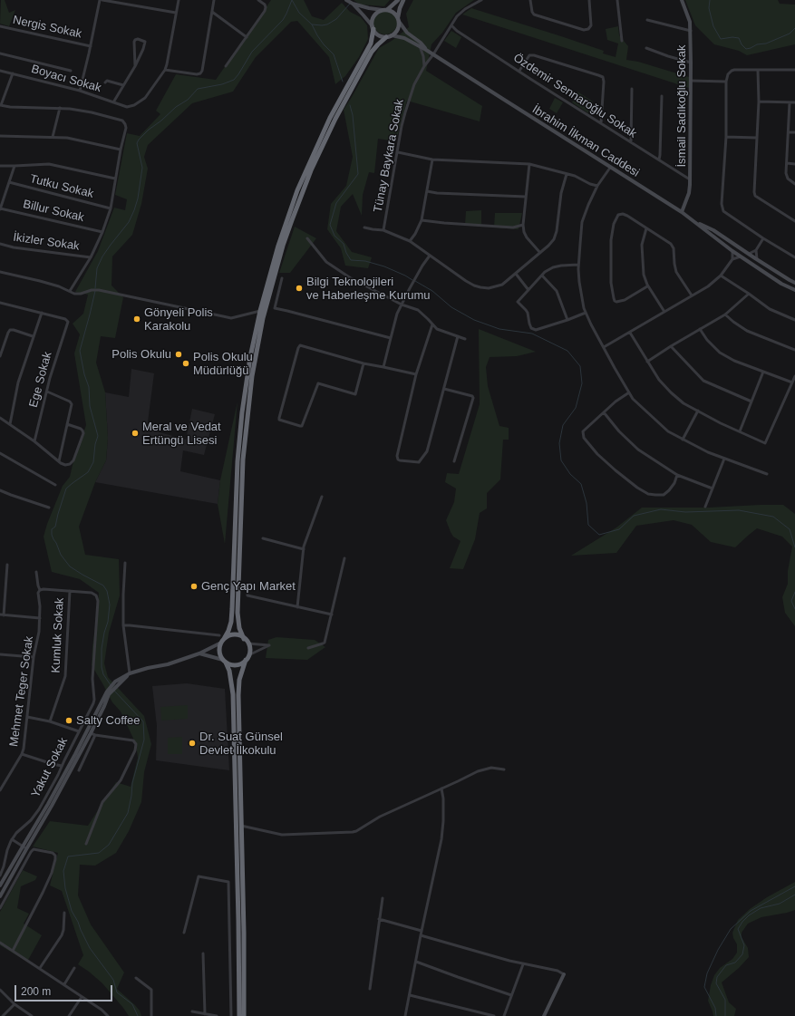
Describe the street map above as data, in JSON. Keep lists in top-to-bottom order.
{
  "streets": {
    "street": [
      "Nergis Sokak",
      "Boyacı Sokak",
      "Özdemir Sennaroğlu Sokak",
      "İsmail Sadıkoğlu Sokak",
      "İbrahim İlkman Caddesi",
      "Tünay Baykara Sokak",
      "Tutku Sokak",
      "Billur Sokak",
      "İkizler Sokak",
      "Ege Sokak",
      "Kumluk Sokak",
      "Mehmet Teger Sokak",
      "Yakut Sokak"
    ]
  },
  "crossings": [
    ["Özdemir Sennaroğlu Sokak", "İsmail Sadıkoğlu Sokak"],
    ["İsmail Sadıkoğlu Sokak", "İbrahim İlkman Caddesi"],
    ["İbrahim İlkman Caddesi", "Tünay Baykara Sokak"],
    ["Kumluk Sokak", "Yakut Sokak"]
  ],
  "places": [
    "Bilgi Teknolojileri ve Haberleşme Kurumu",
    "Gönyeli Polis Karakolu",
    "Polis Okulu",
    "Polis Okulu Müdürlüğü",
    "Meral ve Vedat Ertüngü Lisesi",
    "Genç Yapı Market",
    "Salty Coffee",
    "Dr. Suat Günsel Devlet İlkokulu"
  ],
  "scale_bar": "200 m"
}
